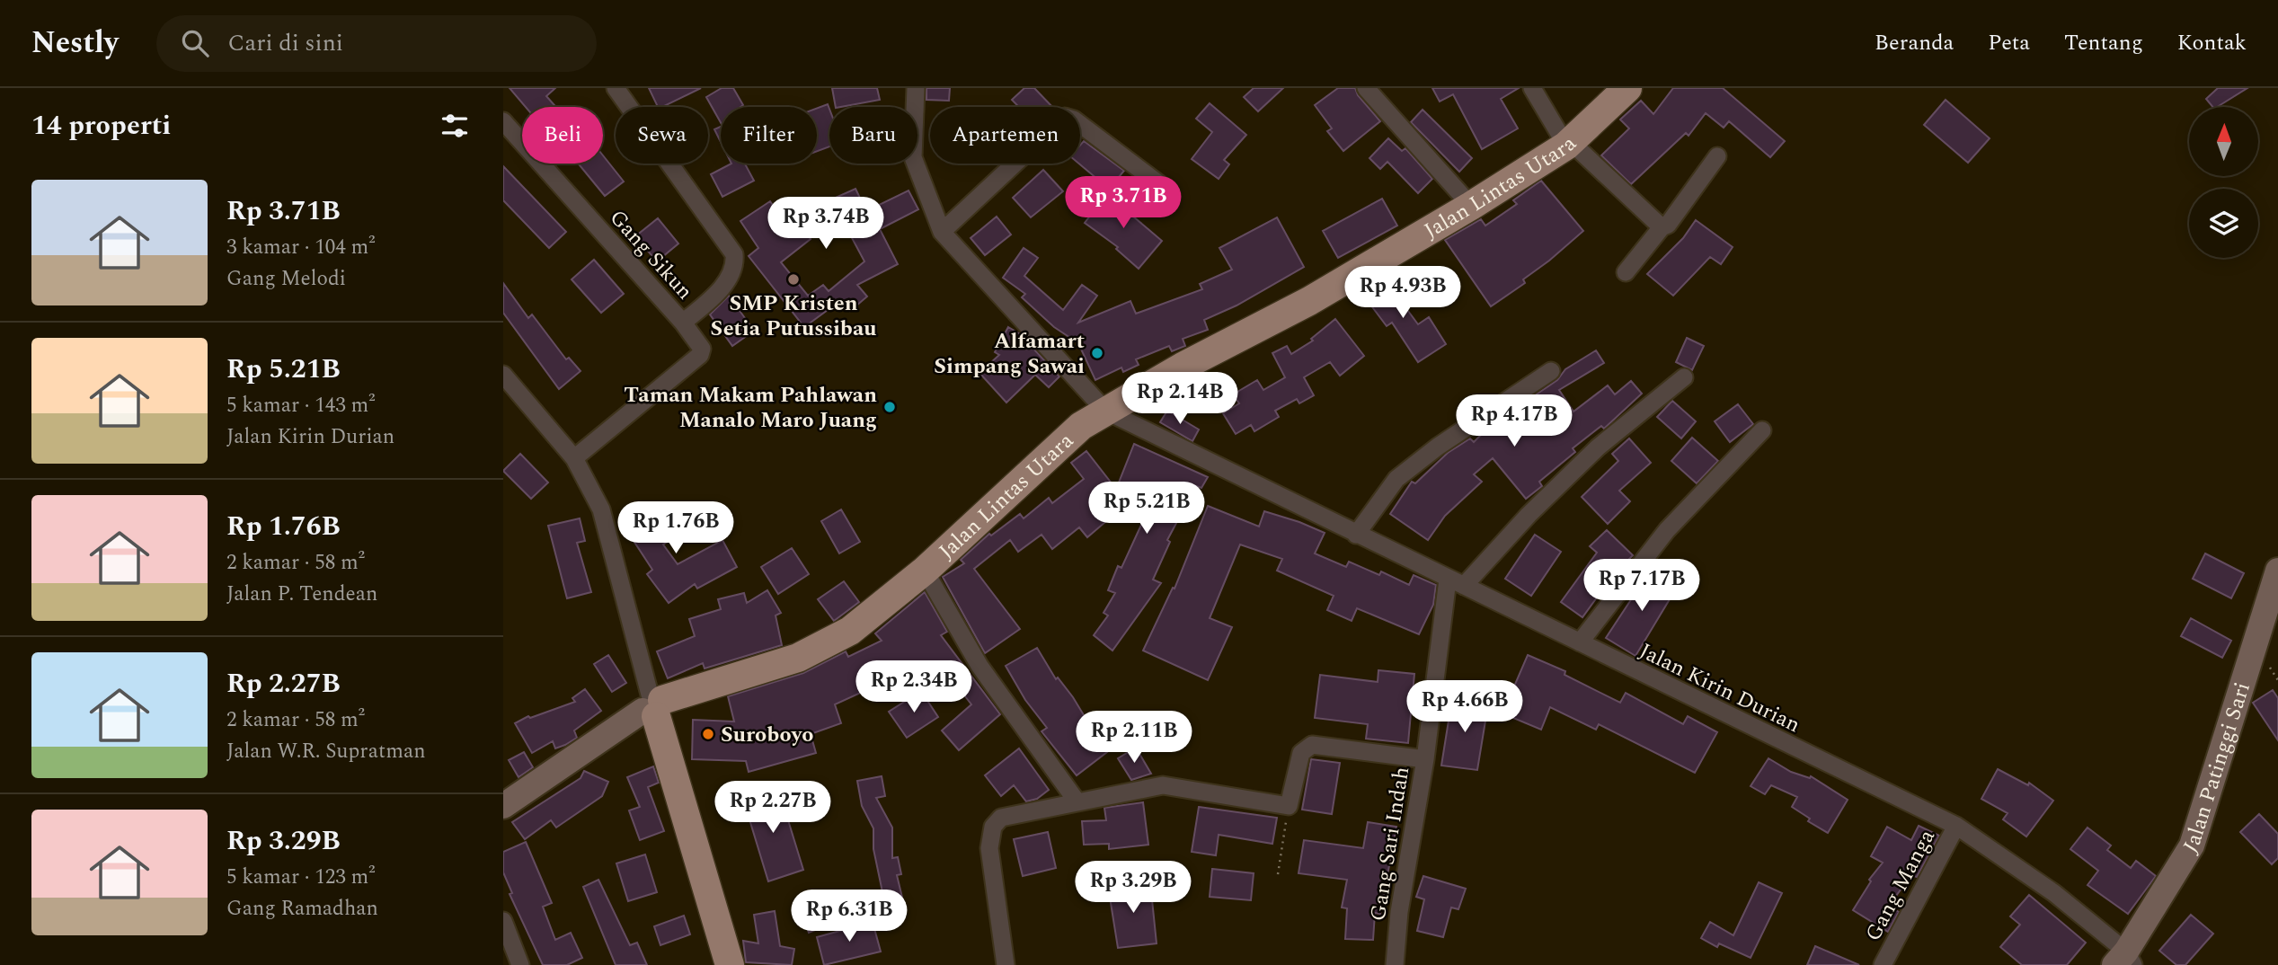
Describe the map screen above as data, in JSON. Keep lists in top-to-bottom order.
{
  "streets": {
    "highway": ["Jalan Lintas Utara"],
    "main road": ["Jalan Patinggi Sari"],
    "street": [
      "Gang Sikun",
      "Jalan Kirin Durian",
      "Gang Sari Indah",
      "Gang Manga"
    ]
  },
  "crossings": [
    ["Jalan Lintas Utara", "Jalan Kirin Durian"],
    ["Jalan Kirin Durian", "Jalan Patinggi Sari"],
    ["Jalan Kirin Durian", "Gang Sari Indah"],
    ["Jalan Kirin Durian", "Gang Manga"]
  ],
  "places": [
    "SMP Kristen Setia Putussibau",
    "Alfamart Simpang Sawai",
    "Taman Makam Pahlawan Manalo Maro Juang",
    "Suroboyo"
  ],
  "north": "top",
  "page": {
    "header": "Nestly",
    "search": "Cari di sini",
    "nav": [
      "Beranda",
      "Peta",
      "Tentang",
      "Kontak"
    ],
    "heading": "14 properti",
    "chip": [
      "Beli",
      "Sewa",
      "Filter",
      "Baru",
      "Apartemen"
    ],
    "list": [
      {
        "name": "Rp 3.71B",
        "note": "3 kamar · 104 m² · Gang Melodi"
      },
      {
        "name": "Rp 5.21B",
        "note": "5 kamar · 143 m² · Jalan Kirin Durian"
      },
      {
        "name": "Rp 1.76B",
        "note": "2 kamar · 58 m² · Jalan P. Tendean"
      },
      {
        "name": "Rp 2.27B",
        "note": "2 kamar · 58 m² · Jalan W.R. Supratman"
      },
      {
        "name": "Rp 3.29B",
        "note": "5 kamar · 123 m² · Gang Ramadhan"
      }
    ],
    "price": [
      "Rp 3.71B",
      "Rp 3.74B",
      "Rp 4.93B",
      "Rp 2.14B",
      "Rp 4.17B",
      "Rp 5.21B",
      "Rp 1.76B",
      "Rp 7.17B",
      "Rp 2.34B",
      "Rp 4.66B",
      "Rp 2.11B",
      "Rp 2.27B",
      "Rp 3.29B",
      "Rp 6.31B"
    ]
  }
}
